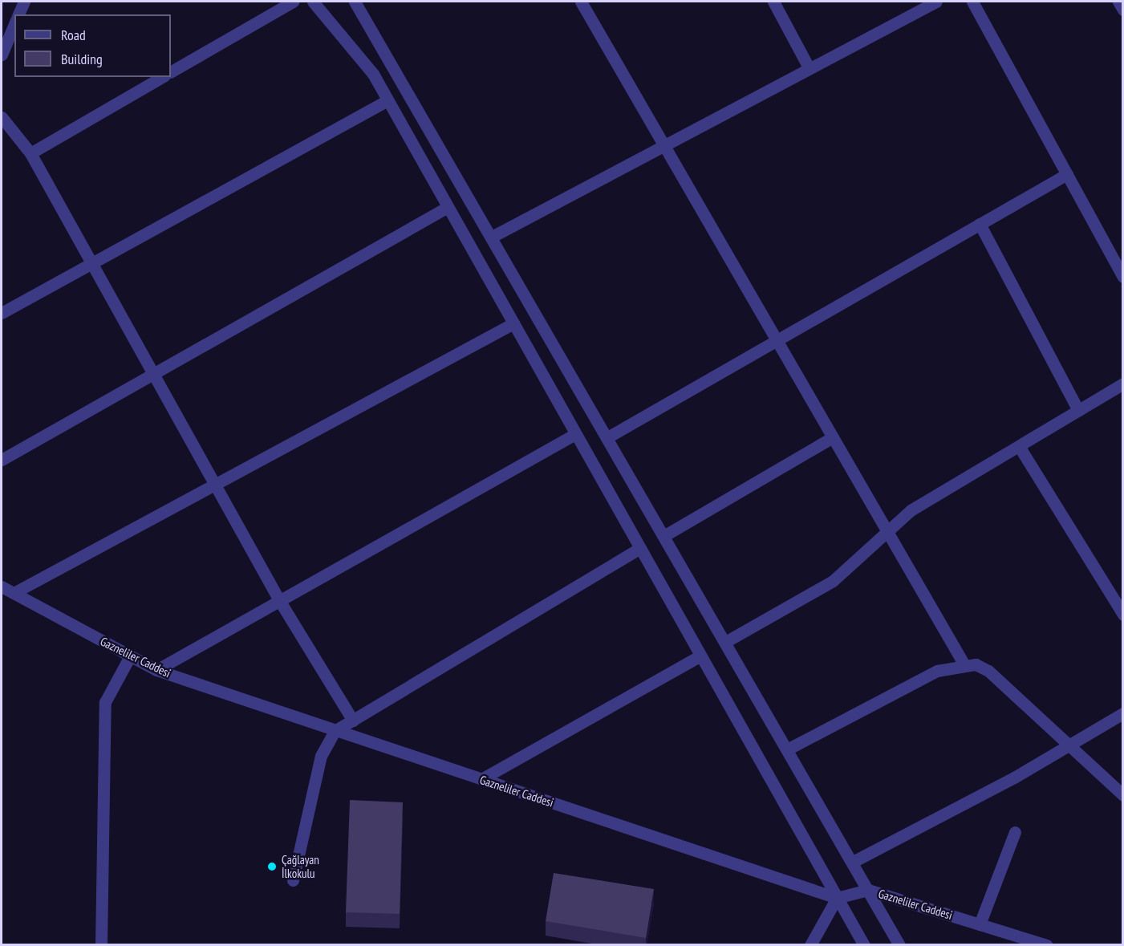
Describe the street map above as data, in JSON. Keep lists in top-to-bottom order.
{
  "streets": {
    "street": ["Gazneliler Caddesi"]
  },
  "places": ["Çağlayan İlkokulu"],
  "legend": ["Road", "Building"]
}
